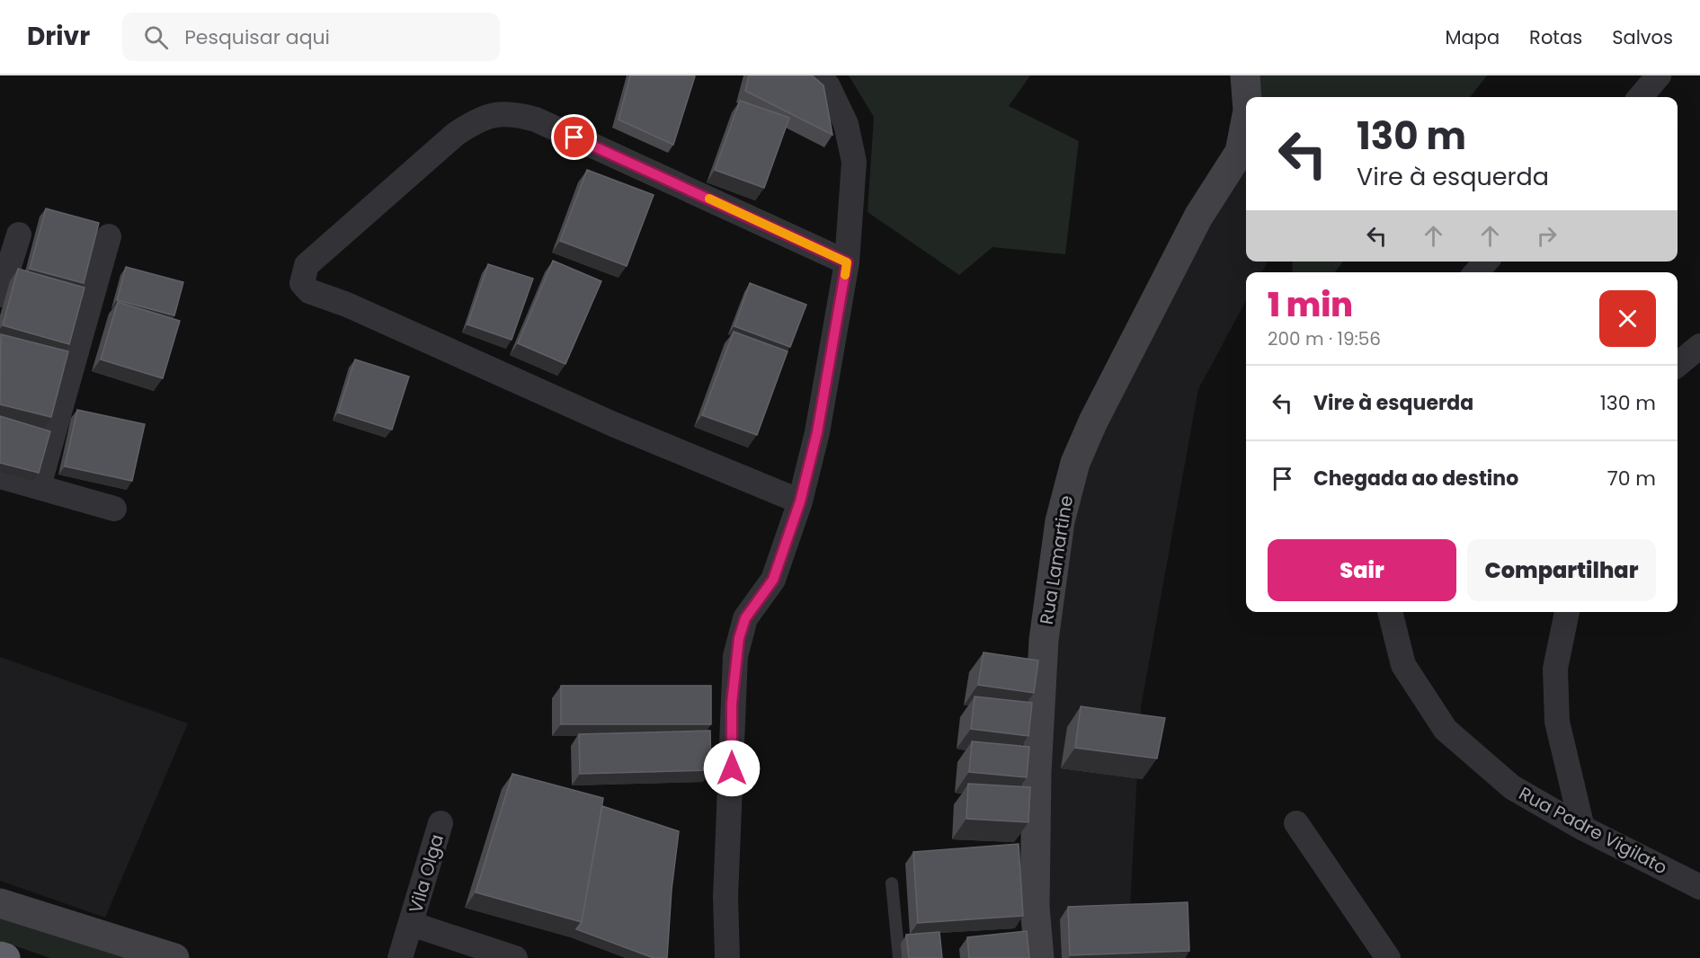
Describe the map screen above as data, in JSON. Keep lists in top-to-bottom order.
{
  "streets": {
    "street": ["Rua Lamartine", "Rua Padre Vigilato", "Vila Olga"]
  },
  "page": {
    "header": "Drivr",
    "search": "Pesquisar aqui",
    "nav": ["Mapa", "Rotas", "Salvos"],
    "turn": ["130 m", "Vire à esquerda"],
    "heading": ["1 min", "200 m · 19:56"],
    "list": [
      {
        "name": "Vire à esquerda",
        "value": "130 m"
      },
      {
        "name": "Chegada ao destino",
        "value": "70 m"
      }
    ],
    "buttons": ["Sair", "Compartilhar"]
  }
}
